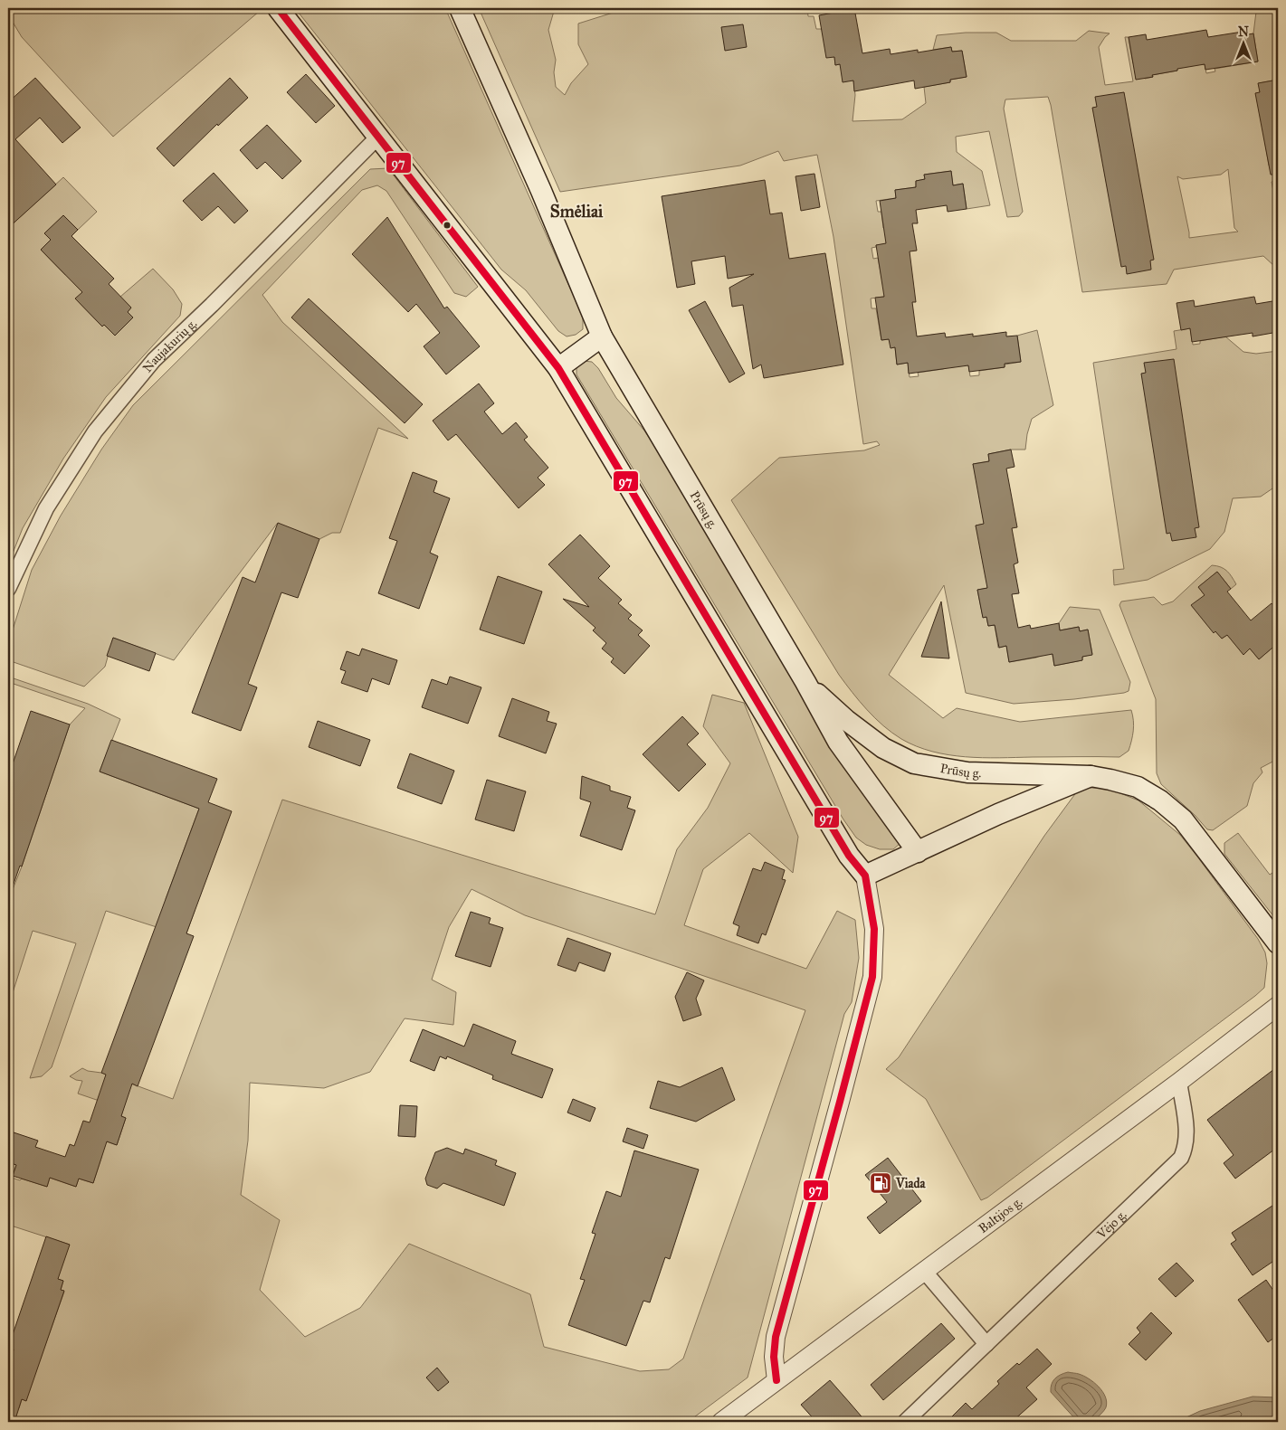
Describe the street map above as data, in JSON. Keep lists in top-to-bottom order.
{
  "streets": {
    "main road": ["Prūsų g."],
    "street": ["Naujakurių g.", "Baltijos g.", "Vėjo g."]
  },
  "crossings": [
    ["Baltijos g.", "Vėjo g."]
  ],
  "districts": ["Smėliai"],
  "places": {
    "fuel station": ["Viada"]
  },
  "lines": ["transit line 97"],
  "north": "top"
}
